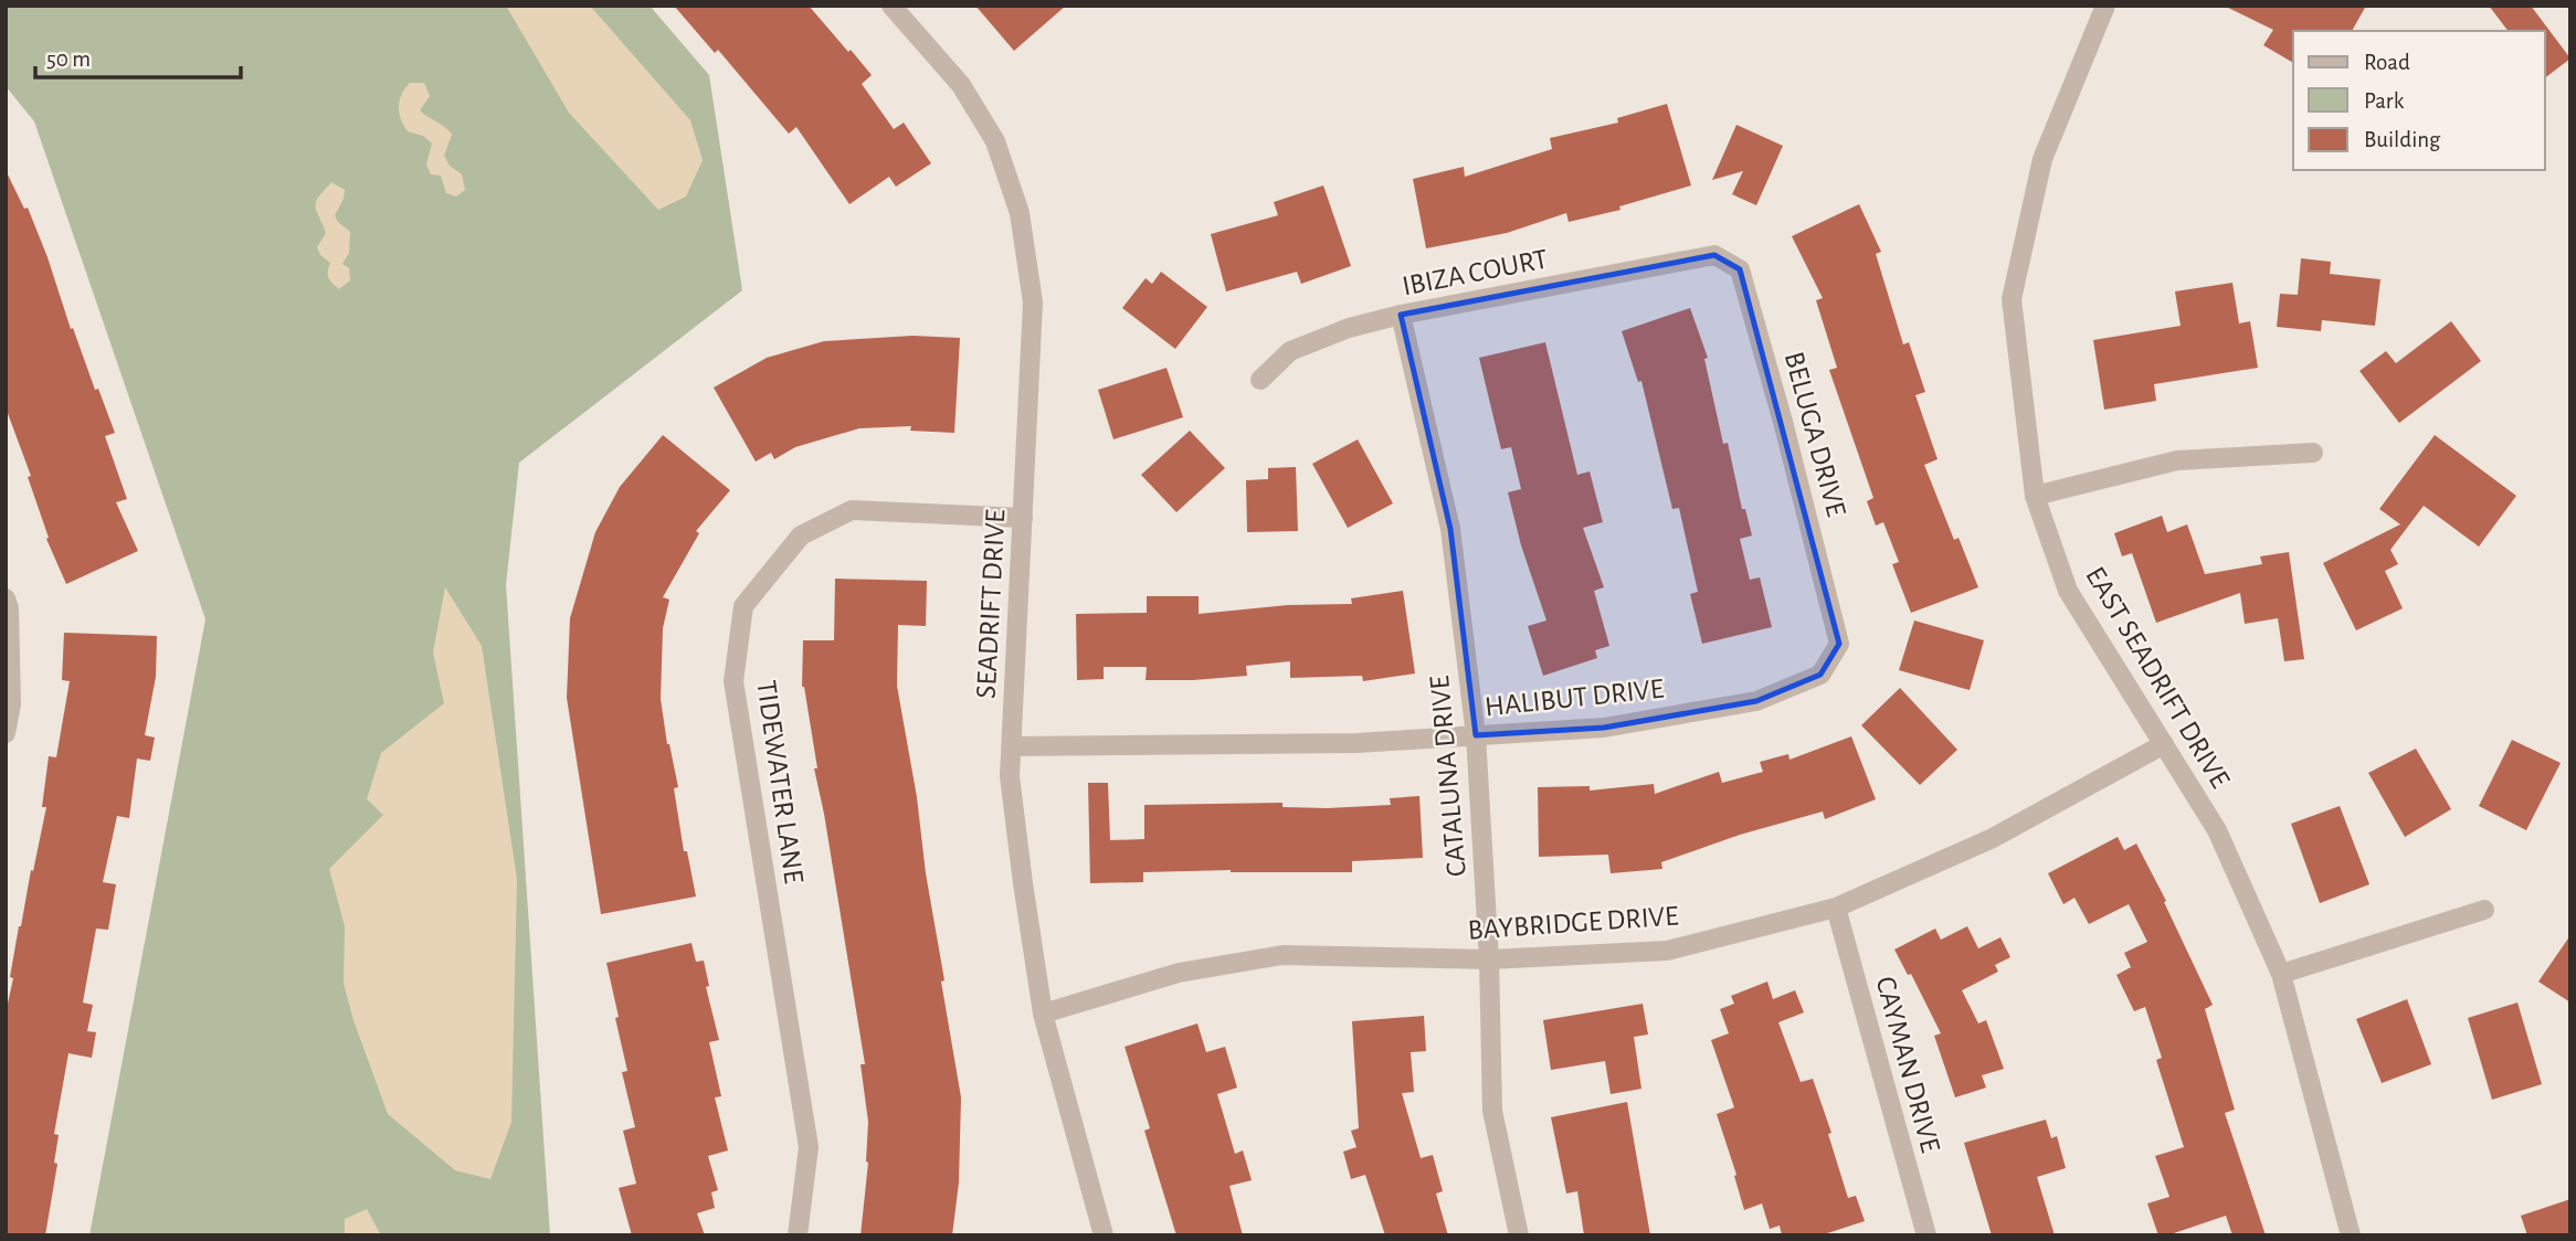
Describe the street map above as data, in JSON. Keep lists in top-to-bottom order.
{
  "streets": {
    "street": [
      "IBIZA COURT",
      "BELUGA DRIVE",
      "SEADRIFT DRIVE",
      "EAST SEADRIFT DRIVE",
      "HALIBUT DRIVE",
      "CATALUNA DRIVE",
      "TIDEWATER LANE",
      "BAYBRIDGE DRIVE",
      "CAYMAN DRIVE"
    ]
  },
  "crossings": [
    ["IBIZA COURT", "BELUGA DRIVE"],
    ["IBIZA COURT", "CATALUNA DRIVE"],
    ["BELUGA DRIVE", "HALIBUT DRIVE"],
    ["SEADRIFT DRIVE", "HALIBUT DRIVE"],
    ["SEADRIFT DRIVE", "TIDEWATER LANE"],
    ["SEADRIFT DRIVE", "BAYBRIDGE DRIVE"],
    ["EAST SEADRIFT DRIVE", "BAYBRIDGE DRIVE"],
    ["HALIBUT DRIVE", "CATALUNA DRIVE"],
    ["CATALUNA DRIVE", "BAYBRIDGE DRIVE"],
    ["BAYBRIDGE DRIVE", "CAYMAN DRIVE"]
  ],
  "legend": ["Road", "Park", "Building"],
  "scale_bar": "50 m"
}
